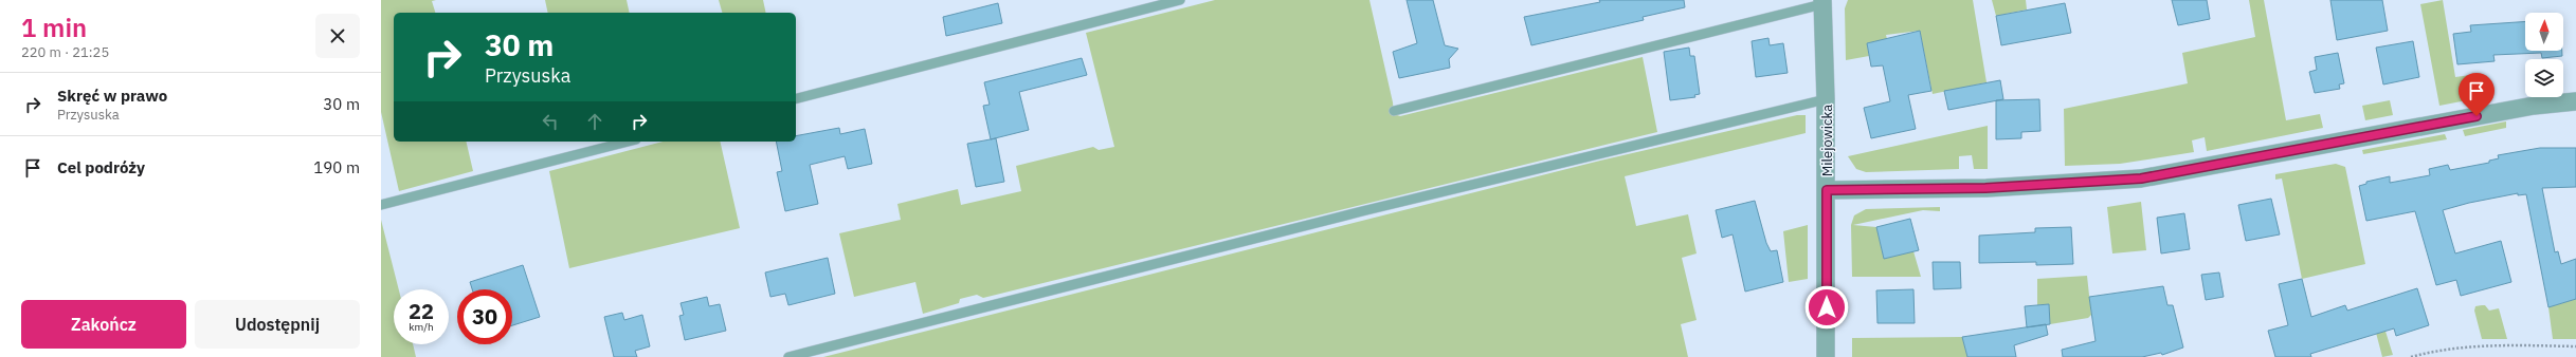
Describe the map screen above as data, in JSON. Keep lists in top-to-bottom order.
{
  "streets": {
    "street": ["Milejowicka"]
  },
  "north": "top",
  "page": {
    "heading": ["1 min", "220 m · 21:25"],
    "turn": ["30 m", "Przysuska"],
    "list": [
      {
        "name": "Skręć w prawo",
        "note": "Przysuska",
        "value": "30 m"
      },
      {
        "name": "Cel podróży",
        "value": "190 m"
      }
    ],
    "speed": "22 km/h",
    "limit": "30",
    "buttons": ["Zakończ", "Udostępnij"]
  }
}
